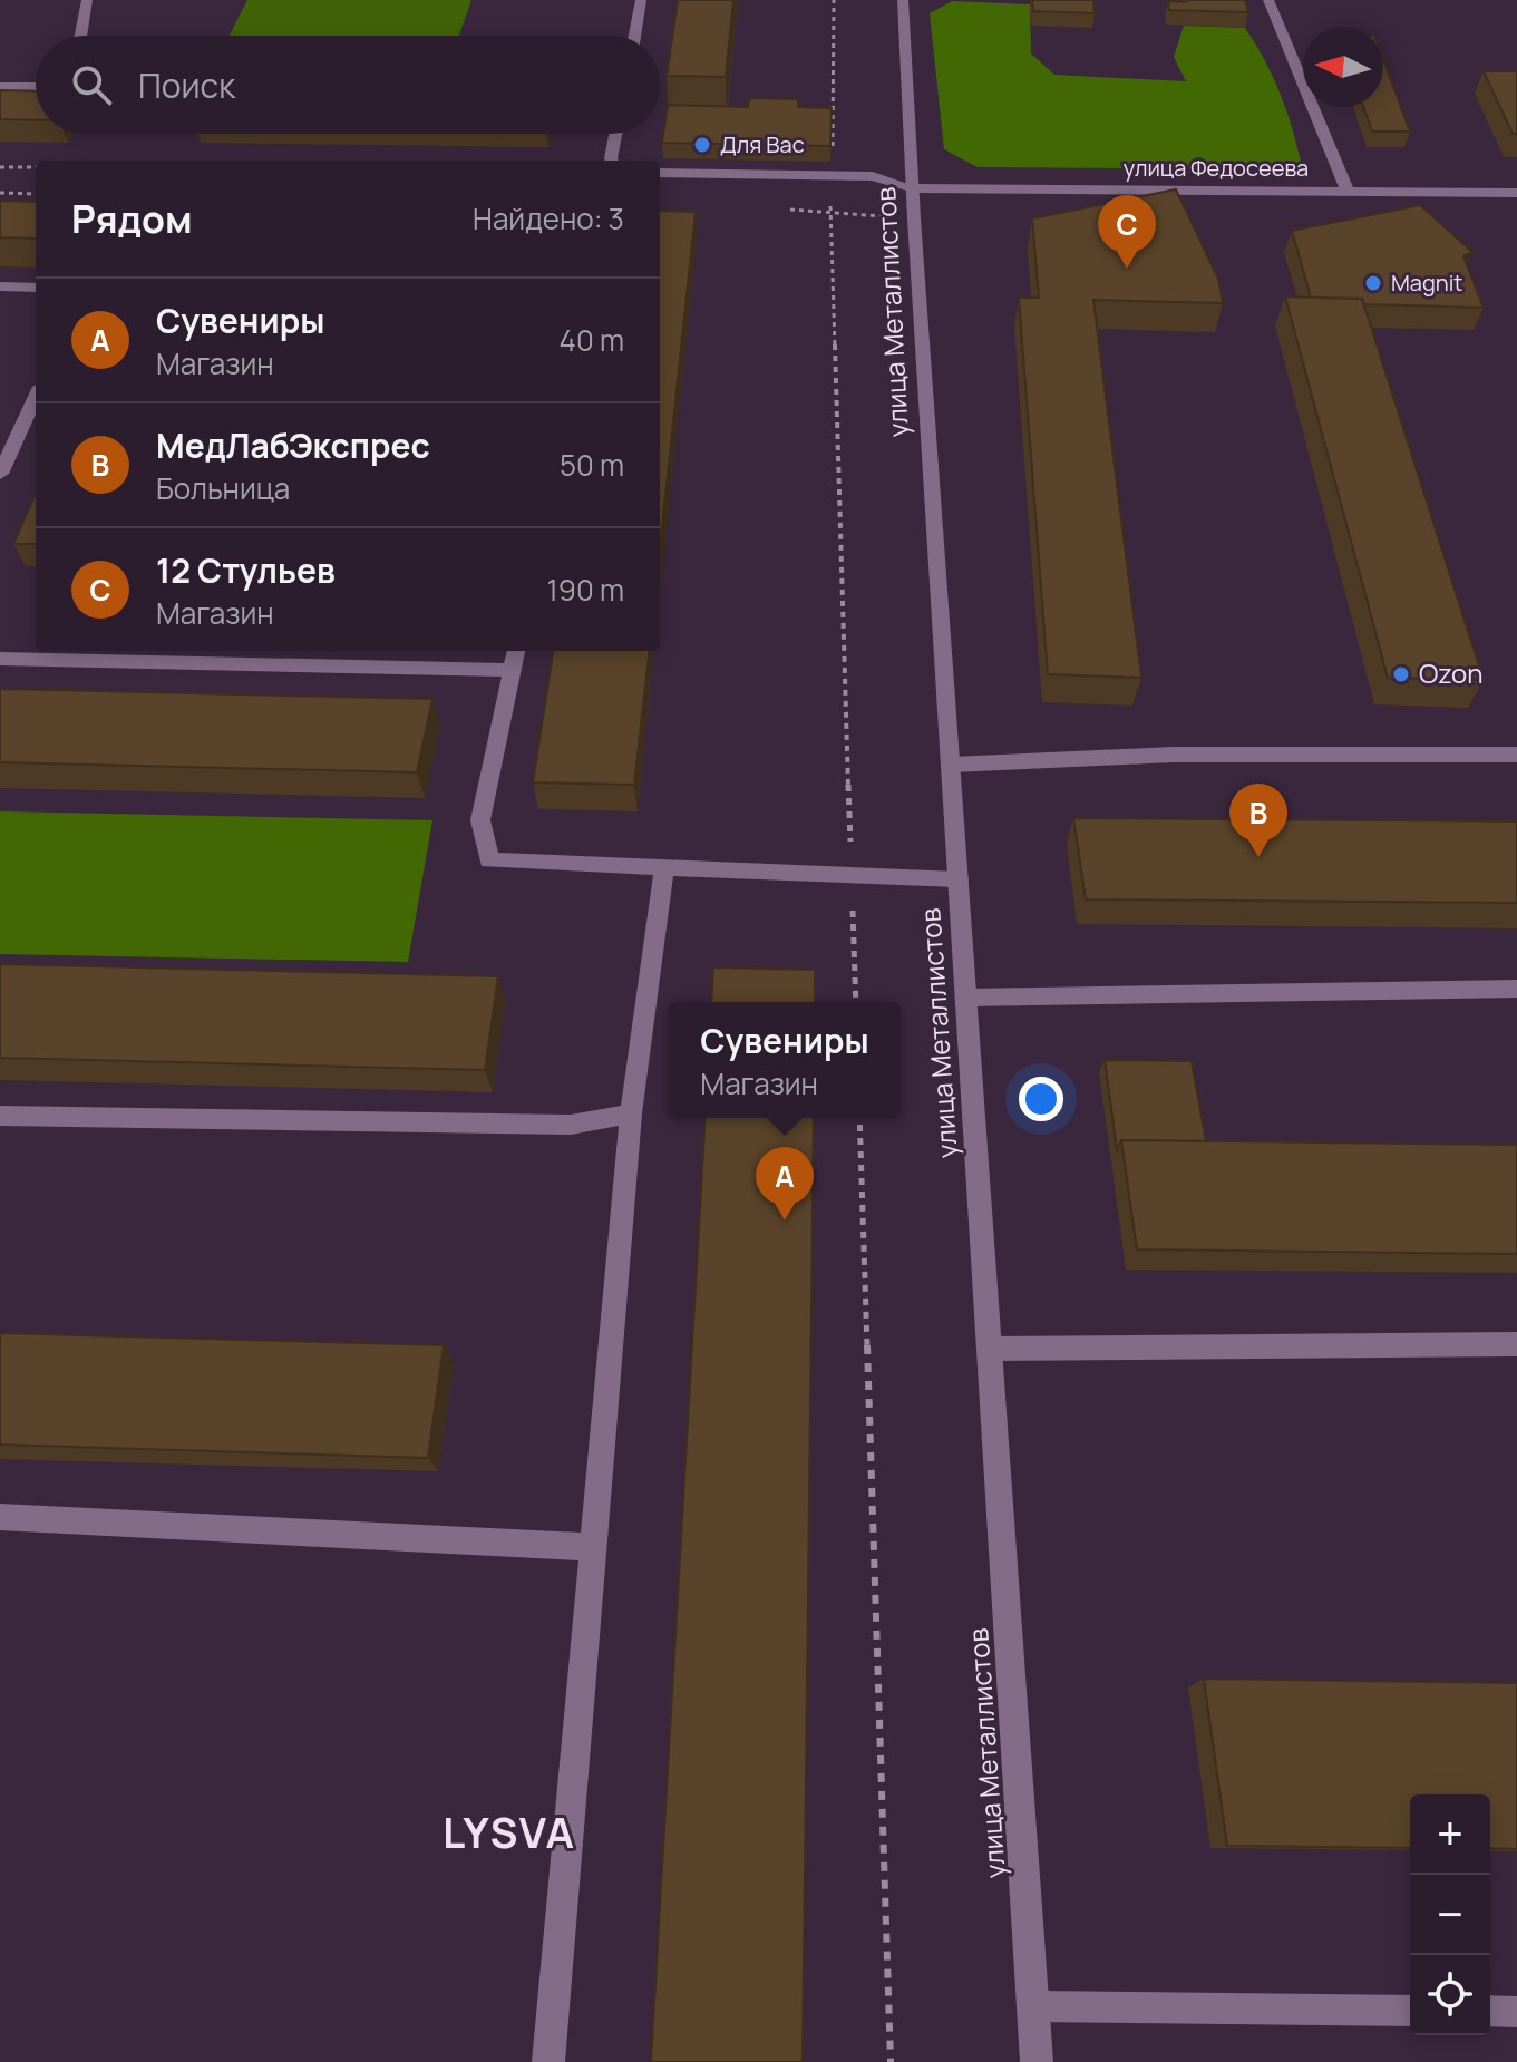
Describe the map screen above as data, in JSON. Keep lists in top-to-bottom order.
{
  "streets": {
    "street": ["улица Федосеева", "улица Металлистов"]
  },
  "crossings": [
    ["улица Федосеева", "улица Металлистов"]
  ],
  "districts": ["LYSVA"],
  "places": ["Для Вас", "Magnit", "Ozon"],
  "north": "left",
  "page": {
    "search": "Поиск",
    "heading": ["Рядом", "Найдено: 3"],
    "pins": ["C", "B", "A"],
    "list": [
      {
        "mark": "A",
        "name": "Сувениры",
        "note": "Магазин",
        "value": "40 m"
      },
      {
        "mark": "B",
        "name": "МедЛабЭкспрес",
        "note": "Больница",
        "value": "50 m"
      },
      {
        "mark": "C",
        "name": "12 Стульев",
        "note": "Магазин",
        "value": "190 m"
      }
    ],
    "popup": ["Сувениры", "Магазин"],
    "map_buttons": ["+", "−"]
  }
}
